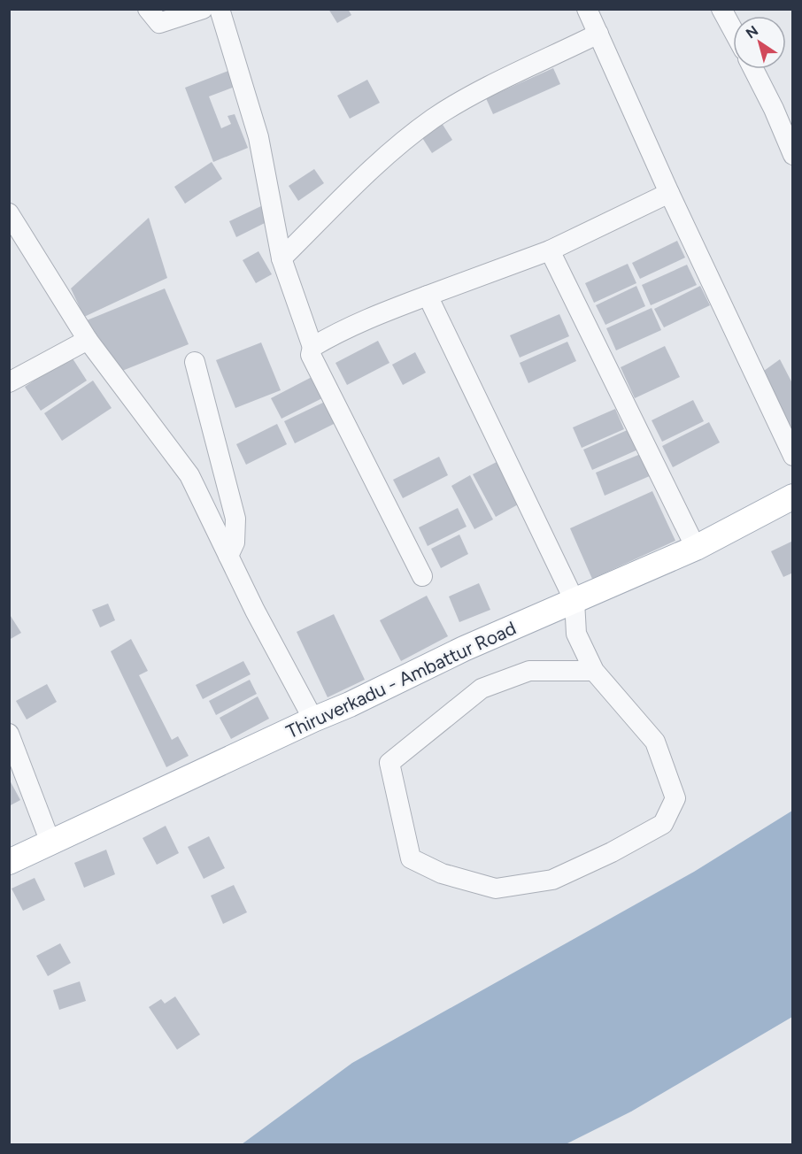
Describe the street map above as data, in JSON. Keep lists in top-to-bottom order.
{
  "streets": {
    "main road": ["Thiruverkadu - Ambattur Road"]
  },
  "north": "top left"
}
